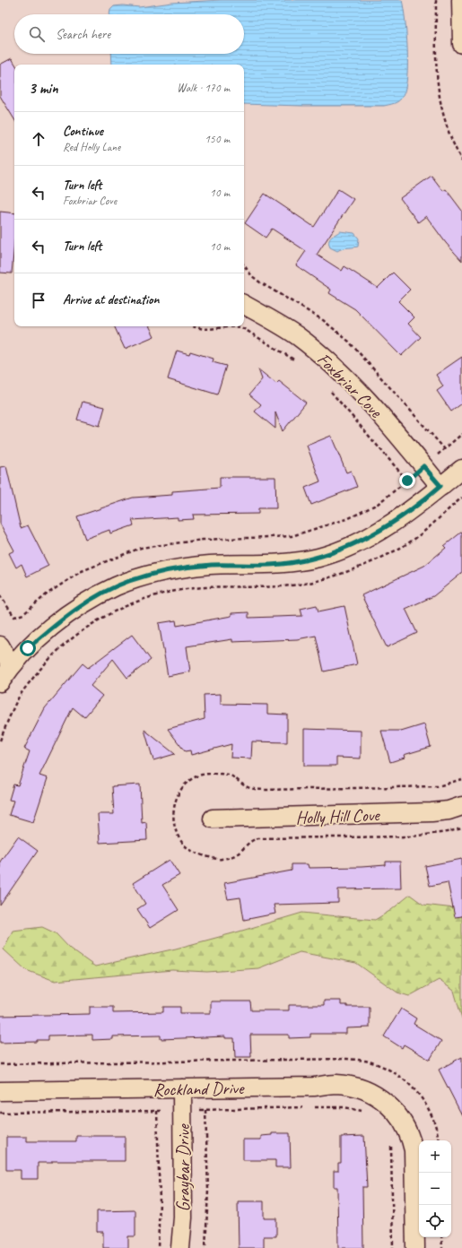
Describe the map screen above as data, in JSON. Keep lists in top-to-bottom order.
{
  "streets": {
    "street": [
      "Foxbriar Cove",
      "Holly Hill Cove",
      "Rockland Drive",
      "Graybar Drive"
    ]
  },
  "crossings": [
    ["Rockland Drive", "Graybar Drive"]
  ],
  "page": {
    "search": "Search here",
    "heading": ["3 min", "Walk · 170 m"],
    "list": [
      ["Continue", "Red Holly Lane", "150 m"],
      ["Turn left", "Foxbriar Cove", "10 m"],
      ["Turn left", "10 m"],
      "Arrive at destination"
    ],
    "map_buttons": ["+", "−"]
  }
}
